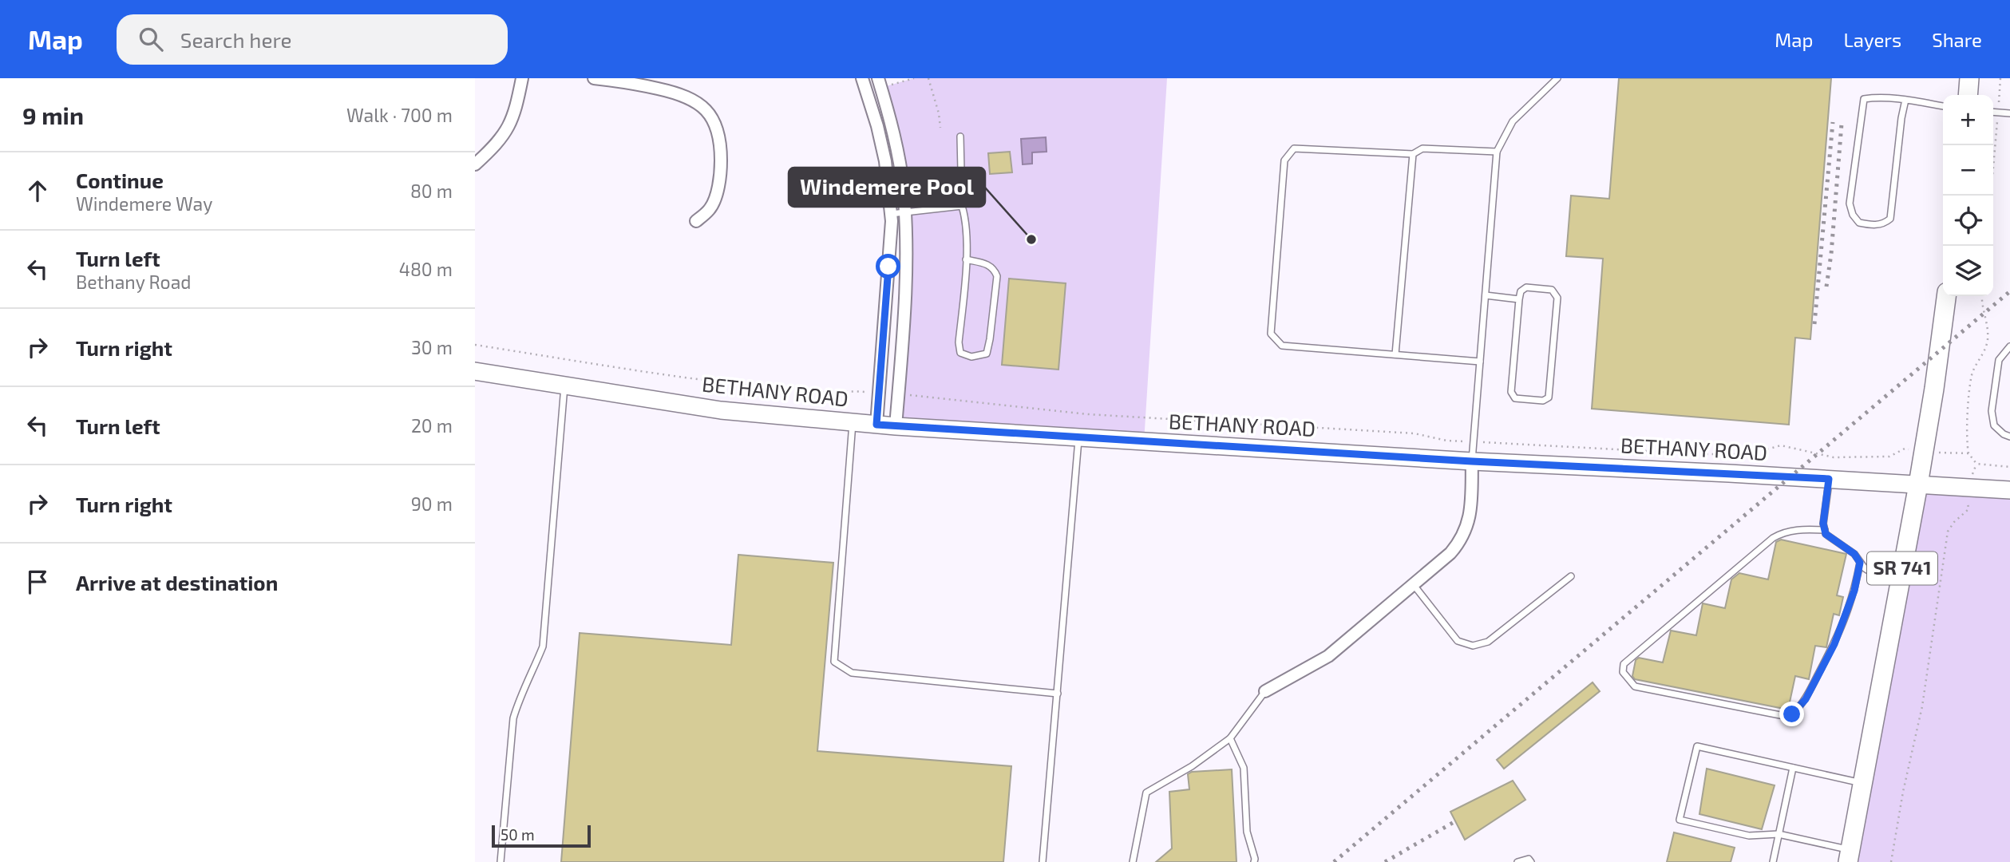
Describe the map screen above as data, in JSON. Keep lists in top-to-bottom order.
{
  "streets": {
    "main road": ["BETHANY ROAD", "SR 741"]
  },
  "crossings": [
    ["BETHANY ROAD", "SR 741"]
  ],
  "places": ["Windemere Pool"],
  "scale_bar": "50 m",
  "page": {
    "header": "Map",
    "search": "Search here",
    "nav": ["Map", "Layers", "Share"],
    "heading": ["9 min", "Walk · 700 m"],
    "map_buttons": ["+", "−"],
    "list": [
      ["Continue", "Windemere Way", "80 m"],
      ["Turn left", "Bethany Road", "480 m"],
      ["Turn right", "30 m"],
      ["Turn left", "20 m"],
      ["Turn right", "90 m"],
      "Arrive at destination"
    ],
    "scale": "50 m"
  }
}
